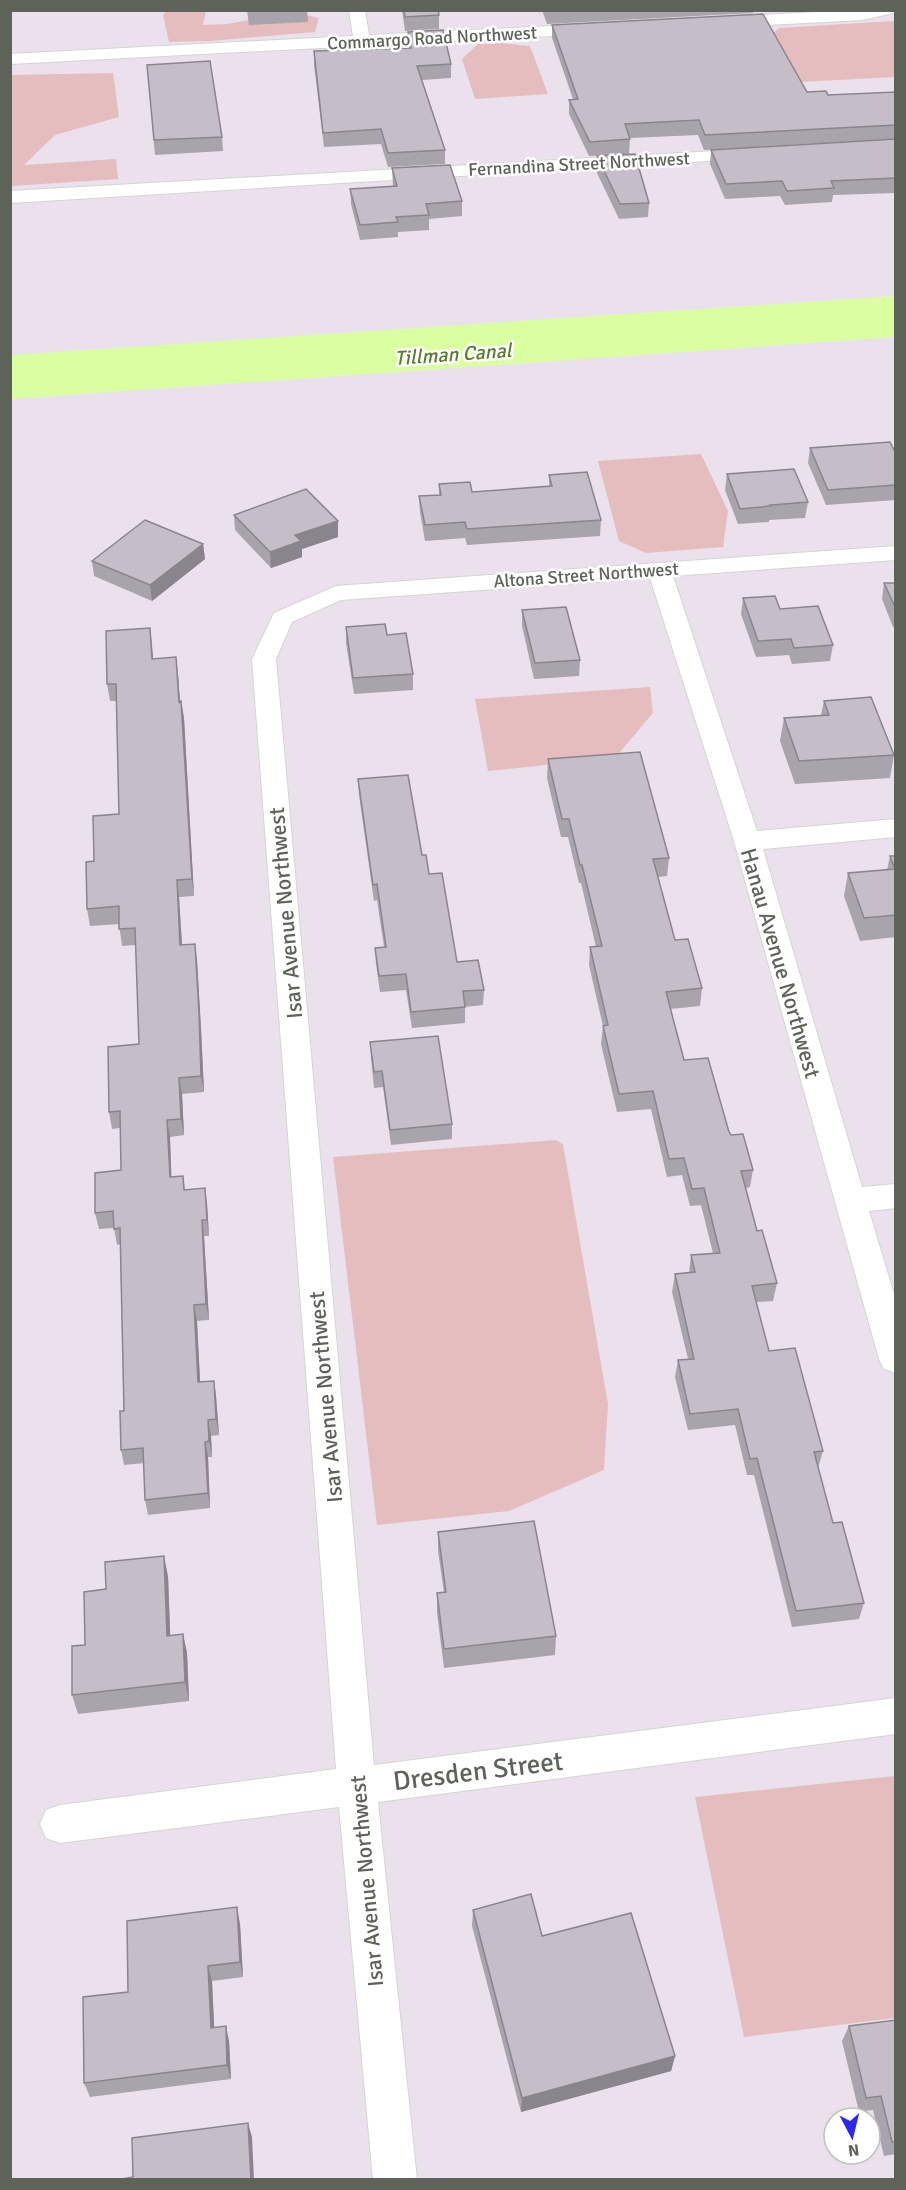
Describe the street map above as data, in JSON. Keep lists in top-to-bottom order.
{
  "streets": {
    "street": [
      "Commargo Road Northwest",
      "Fernandina Street Northwest",
      "Altona Street Northwest",
      "Isar Avenue Northwest",
      "Hanau Avenue Northwest",
      "Dresden Street"
    ]
  },
  "crossings": [
    ["Altona Street Northwest", "Isar Avenue Northwest"],
    ["Altona Street Northwest", "Hanau Avenue Northwest"],
    ["Isar Avenue Northwest", "Dresden Street"]
  ],
  "water": ["Tillman Canal"],
  "north": "bottom"
}
